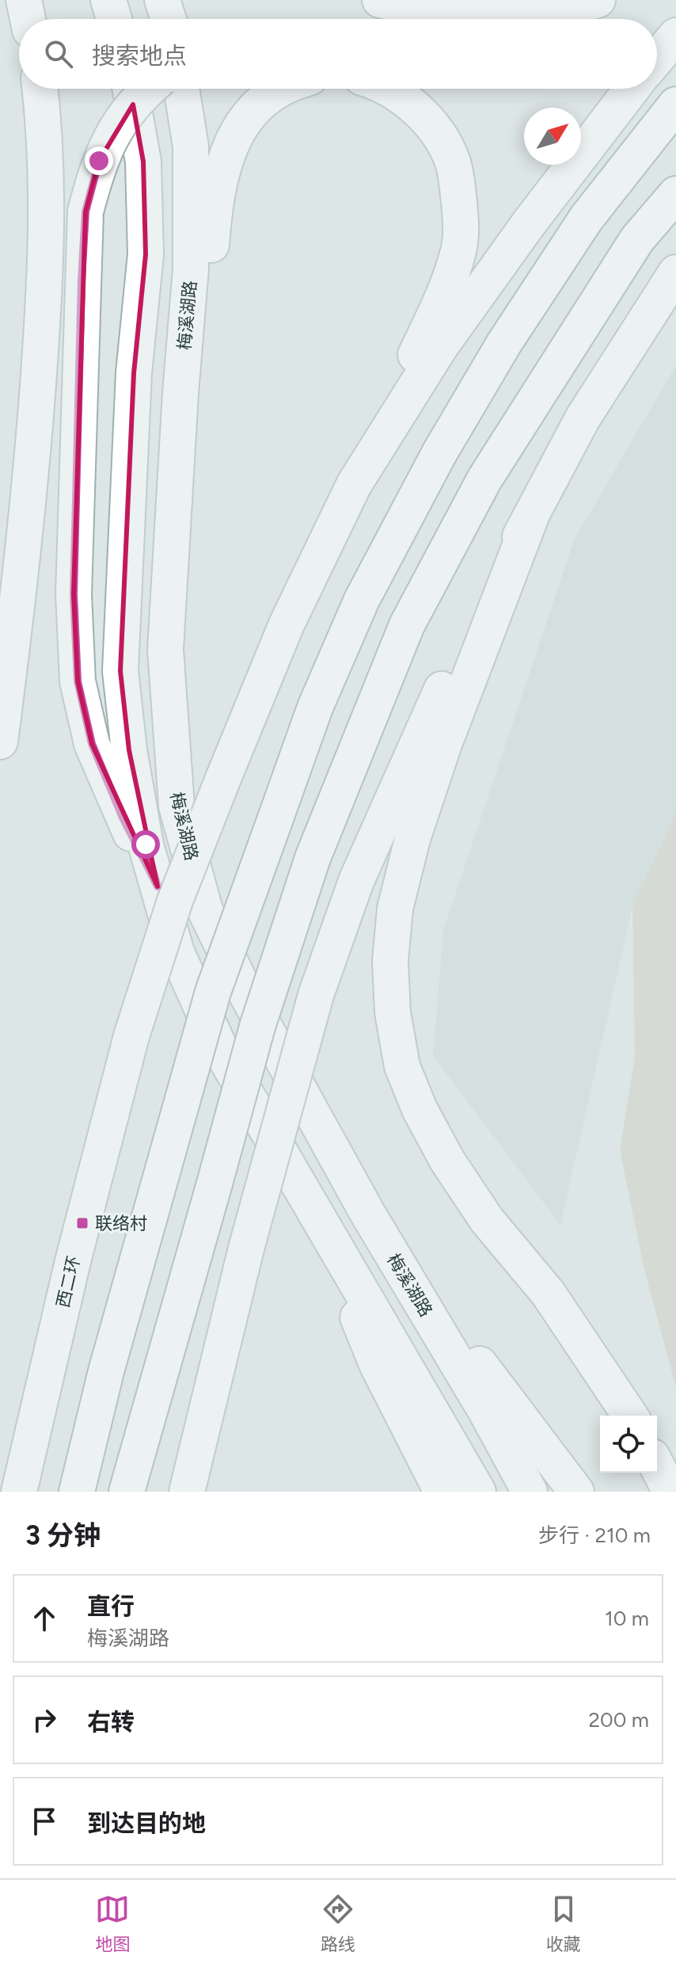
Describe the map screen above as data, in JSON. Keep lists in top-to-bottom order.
{
  "streets": {
    "main road": ["梅溪湖路", "西二环"]
  },
  "places": {
    "transit": ["联络村"]
  },
  "north": "top right",
  "page": {
    "search": "搜索地点",
    "heading": ["3 分钟", "步行 · 210 m"],
    "list": [
      ["直行", "梅溪湖路", "10 m"],
      ["右转", "200 m"],
      "到达目的地"
    ],
    "nav": ["地图", "路线", "收藏"]
  }
}
